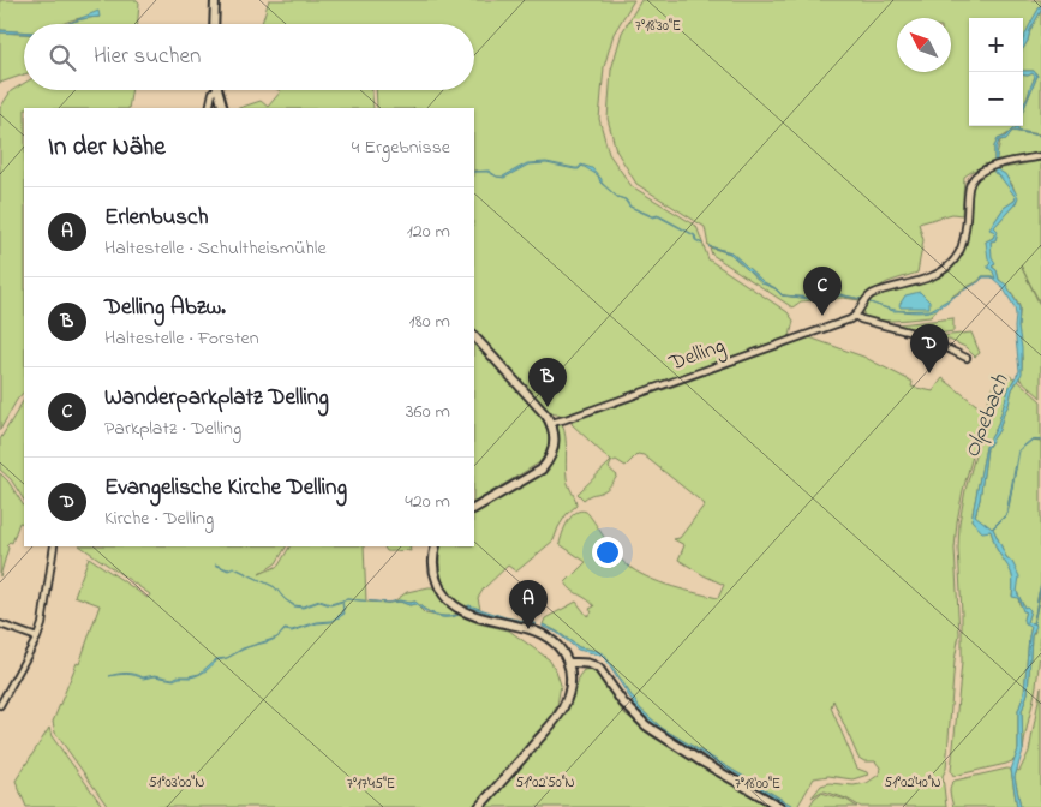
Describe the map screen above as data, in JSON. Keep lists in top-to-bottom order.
{
  "streets": {
    "street": ["Delling"]
  },
  "water": ["Olpebach"],
  "north": "top left",
  "page": {
    "map_buttons": ["+", "−"],
    "search": "Hier suchen",
    "heading": ["In der Nähe", "4 Ergebnisse"],
    "list": [
      {
        "mark": "A",
        "name": "Erlenbusch",
        "note": "Haltestelle · Schultheismühle",
        "value": "120 m"
      },
      {
        "mark": "B",
        "name": "Delling Abzw.",
        "note": "Haltestelle · Forsten",
        "value": "180 m"
      },
      {
        "mark": "C",
        "name": "Wanderparkplatz Delling",
        "note": "Parkplatz · Delling",
        "value": "360 m"
      },
      {
        "mark": "D",
        "name": "Evangelische Kirche Delling",
        "note": "Kirche · Delling",
        "value": "420 m"
      }
    ],
    "pins": [
      "C",
      "D",
      "B",
      "A"
    ]
  },
  "coordinates": [
    "7°18'30\"E",
    "51°03'00\"N",
    "51°02'50\"N",
    "51°02'40\"N",
    "7°17'45\"E",
    "7°18'00\"E"
  ]
}
